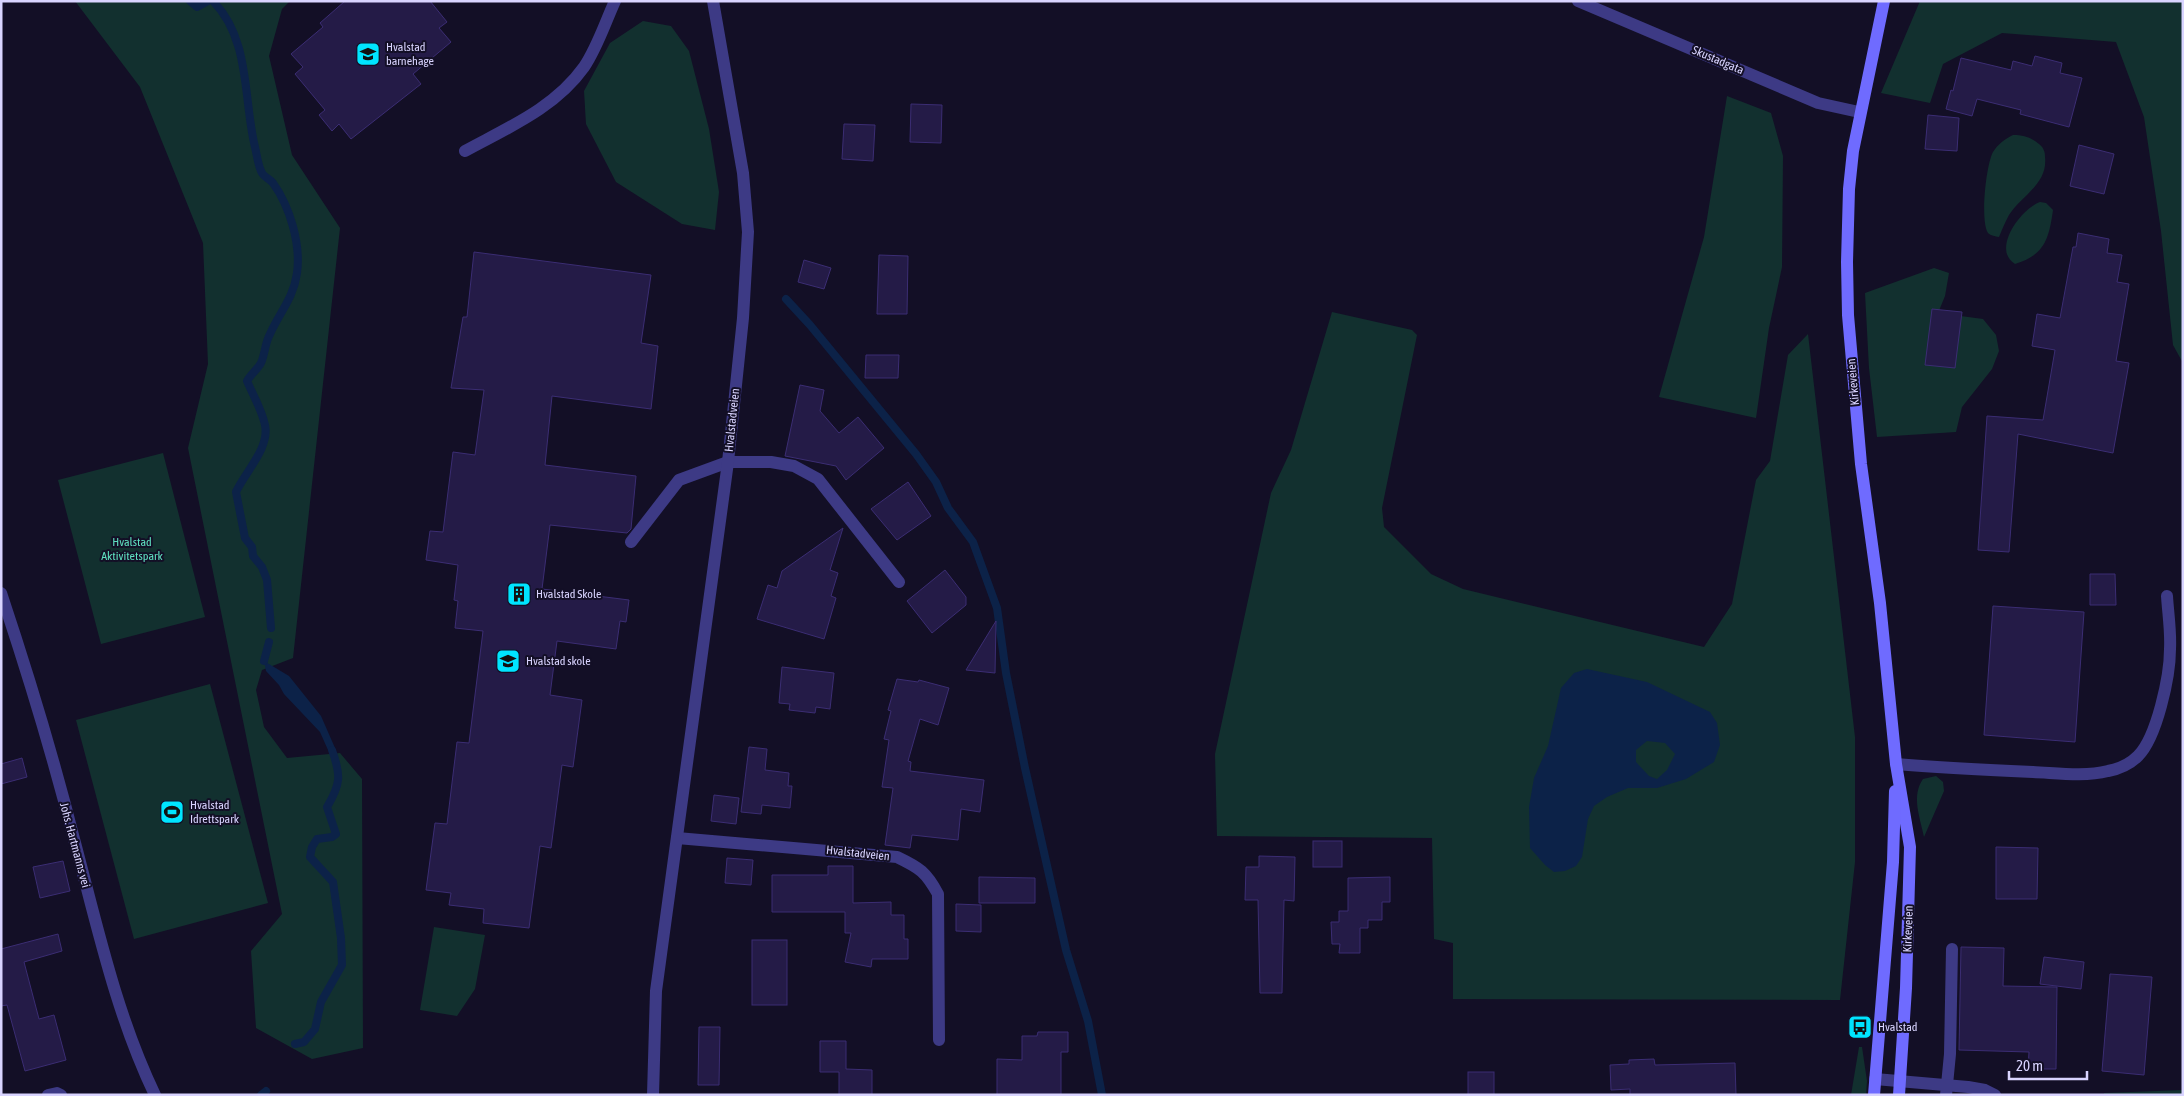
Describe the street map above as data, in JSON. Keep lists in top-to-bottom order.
{
  "streets": {
    "main road": ["Kirkeveien"],
    "street": ["Skustadgata", "Hvalstadveien", "Johs. Hartmanns vei"]
  },
  "crossings": [
    ["Skustadgata", "Kirkeveien"]
  ],
  "parks": ["Hvalstad Aktivitetspark"],
  "places": {
    "school or university": ["Hvalstad barnehage", "Hvalstad skole"],
    "building": ["Hvalstad Skole"],
    "sports": ["Hvalstad Idrettspark"],
    "bus stop": ["Hvalstad"]
  },
  "scale_bar": "20 m"
}
